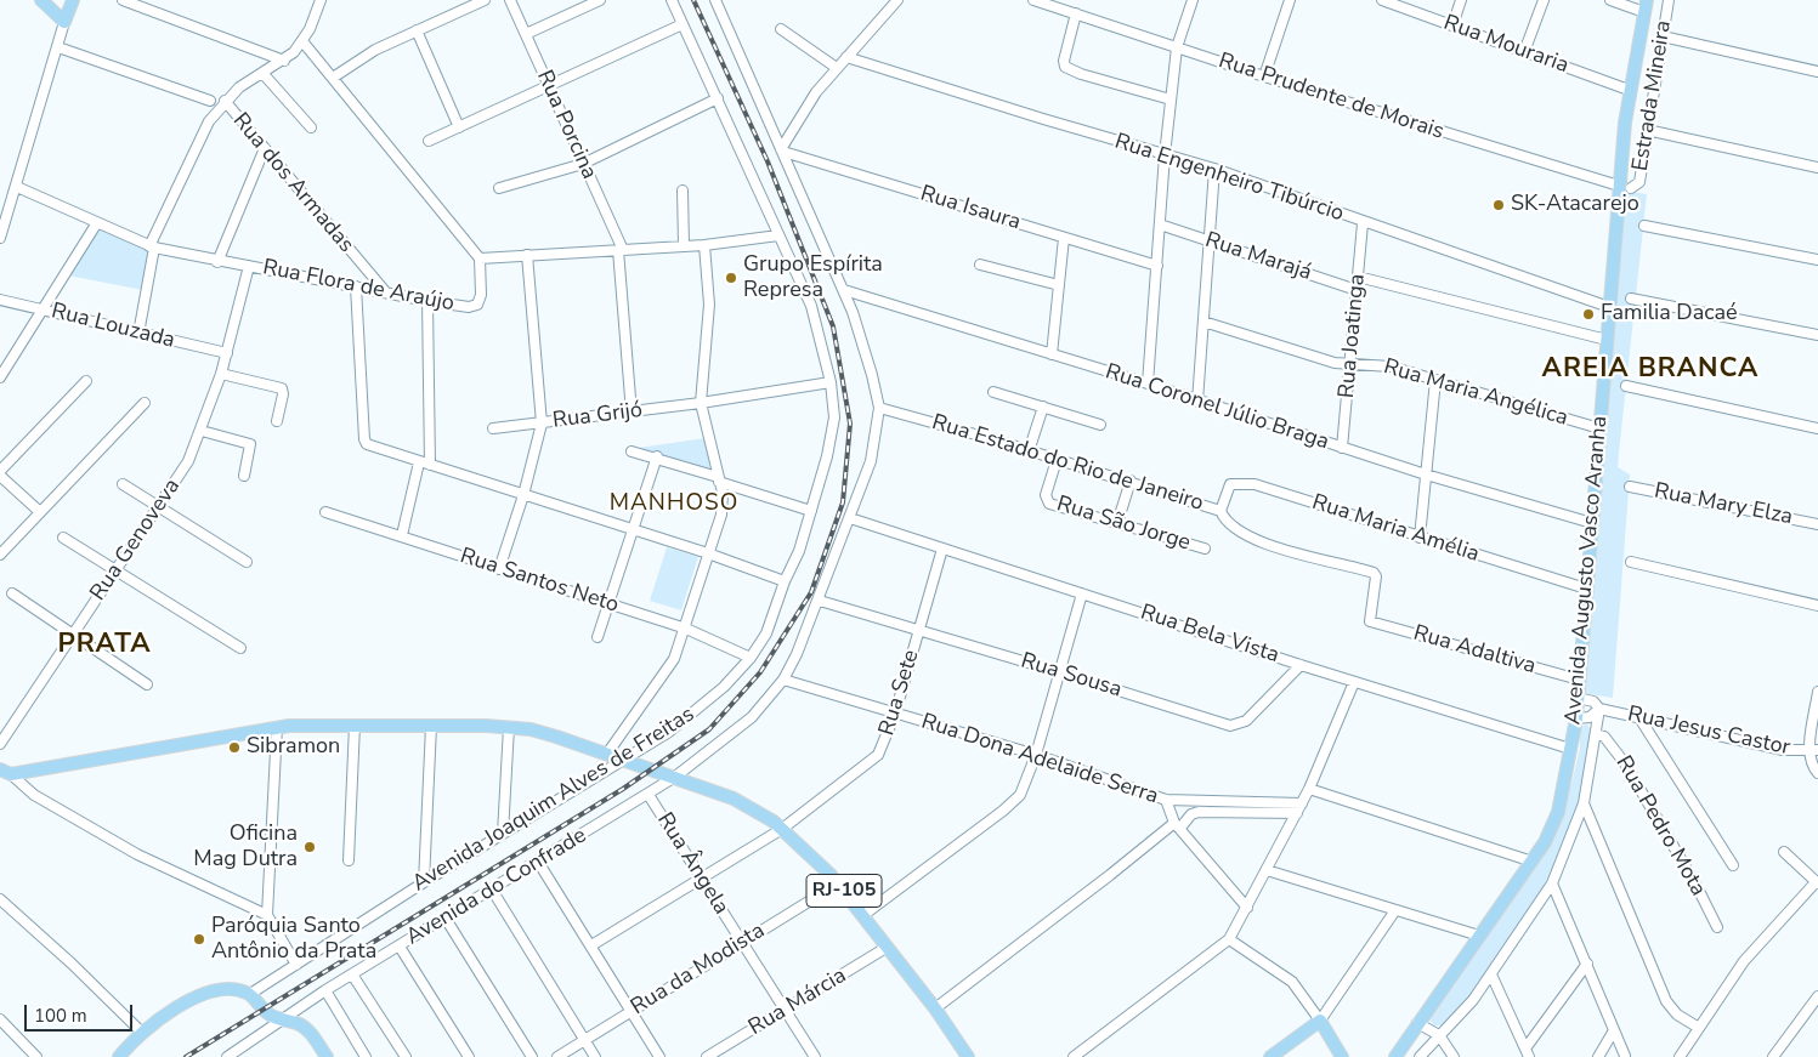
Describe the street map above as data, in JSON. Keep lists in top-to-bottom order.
{
  "streets": {
    "main road": ["Avenida Augusto Vasco Aranha", "RJ-105"],
    "street": [
      "Rua Mouraria",
      "Estrada Mineira",
      "Rua Prudente de Morais",
      "Rua Porcina",
      "Rua Engenheiro Tibúrcio",
      "Rua dos Armadas",
      "Rua Isaura",
      "Rua Marajá",
      "Rua Flora de Araújo",
      "Rua Louzada",
      "Rua Joatinga",
      "Rua Maria Angélica",
      "Rua Coronel Júlio Braga",
      "Rua Grijó",
      "Rua Estado do Rio de Janeiro",
      "Rua Mary Elza",
      "Rua São Jorge",
      "Rua Maria Amélia",
      "Rua Genoveva",
      "Rua Santos Neto",
      "Rua Bela Vista",
      "Rua Adaltiva",
      "Rua Sousa",
      "Rua Sete",
      "Rua Jesus Castor",
      "Rua Dona Adelaide Serra",
      "Avenida Joaquim Alves de Freitas",
      "Rua Pedro Mota",
      "Rua Ângela",
      "Avenida do Confrade",
      "Rua da Modista",
      "Rua Márcia"
    ]
  },
  "crossings": [
    ["Rua Mouraria", "Avenida Augusto Vasco Aranha"],
    ["Estrada Mineira", "Rua Prudente de Morais"],
    ["Estrada Mineira", "Avenida Augusto Vasco Aranha"],
    ["Rua Prudente de Morais", "Avenida Augusto Vasco Aranha"],
    ["Rua Porcina", "Rua Grijó"],
    ["Rua Engenheiro Tibúrcio", "Rua Joatinga"],
    ["Rua Engenheiro Tibúrcio", "Avenida Augusto Vasco Aranha"],
    ["Rua dos Armadas", "Rua Flora de Araújo"],
    ["Rua Marajá", "Rua Joatinga"],
    ["Rua Flora de Araújo", "Rua Genoveva"],
    ["Rua Louzada", "Rua Genoveva"],
    ["Rua Joatinga", "Rua Maria Angélica"],
    ["Rua Joatinga", "Rua Coronel Júlio Braga"],
    ["Rua Maria Angélica", "Avenida Augusto Vasco Aranha"],
    ["Rua Coronel Júlio Braga", "Avenida Augusto Vasco Aranha"],
    ["Rua Grijó", "Avenida Joaquim Alves de Freitas"],
    ["Rua Estado do Rio de Janeiro", "Rua São Jorge"],
    ["Rua Estado do Rio de Janeiro", "Rua Maria Amélia"],
    ["Rua Estado do Rio de Janeiro", "Rua Adaltiva"],
    ["Rua Estado do Rio de Janeiro", "Avenida do Confrade"],
    ["Rua Maria Amélia", "Avenida Augusto Vasco Aranha"],
    ["Avenida Augusto Vasco Aranha", "Rua Bela Vista"],
    ["Avenida Augusto Vasco Aranha", "Rua Adaltiva"],
    ["Avenida Augusto Vasco Aranha", "Rua Jesus Castor"],
    ["Rua Santos Neto", "Avenida Joaquim Alves de Freitas"],
    ["Rua Bela Vista", "Rua Sousa"],
    ["Rua Bela Vista", "Rua Sete"],
    ["Rua Bela Vista", "Avenida do Confrade"],
    ["Rua Sousa", "Rua Sete"],
    ["Rua Sousa", "Avenida do Confrade"],
    ["Rua Sete", "Rua Dona Adelaide Serra"],
    ["Rua Sete", "Rua Ângela"],
    ["Rua Sete", "RJ-105"],
    ["Rua Dona Adelaide Serra", "Avenida do Confrade"],
    ["Avenida Joaquim Alves de Freitas", "RJ-105"],
    ["Rua Ângela", "Avenida do Confrade"],
    ["Rua Ângela", "Rua da Modista"],
    ["Rua Ângela", "Rua Márcia"],
    ["Avenida do Confrade", "RJ-105"],
    ["RJ-105", "Rua da Modista"],
    ["RJ-105", "Rua Márcia"]
  ],
  "districts": ["AREIA BRANCA", "MANHOSO", "PRATA"],
  "places": [
    "SK-Atacarejo",
    "Grupo Espírita Represa",
    "Familia Dacaé",
    "Sibramon",
    "Oficina Mag Dutra",
    "Paróquia Santo Antônio da Prata"
  ],
  "scale_bar": "100 m"
}
